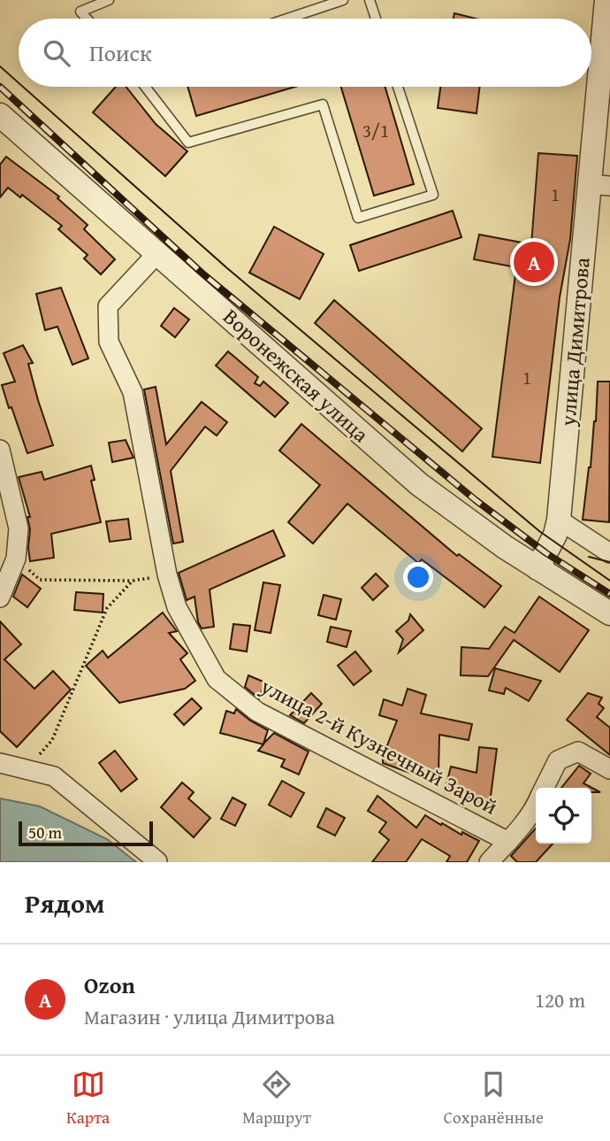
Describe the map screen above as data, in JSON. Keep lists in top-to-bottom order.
{
  "streets": {
    "street": ["улица Димитрова", "Воронежская улица", "улица 2-й Кузнечный Зарой"]
  },
  "crossings": [
    ["улица Димитрова", "Воронежская улица"],
    ["Воронежская улица", "улица 2-й Кузнечный Зарой"]
  ],
  "house_numbers": ["3/1", "1", "1"],
  "scale_bar": "50 m",
  "page": {
    "search": "Поиск",
    "pins": "A",
    "scale": "50 m",
    "heading": "Рядом",
    "list": [
      {
        "mark": "A",
        "name": "Ozon",
        "note": "Магазин · улица Димитрова",
        "value": "120 m"
      }
    ],
    "nav": ["Карта", "Маршрут", "Сохранённые"]
  }
}
